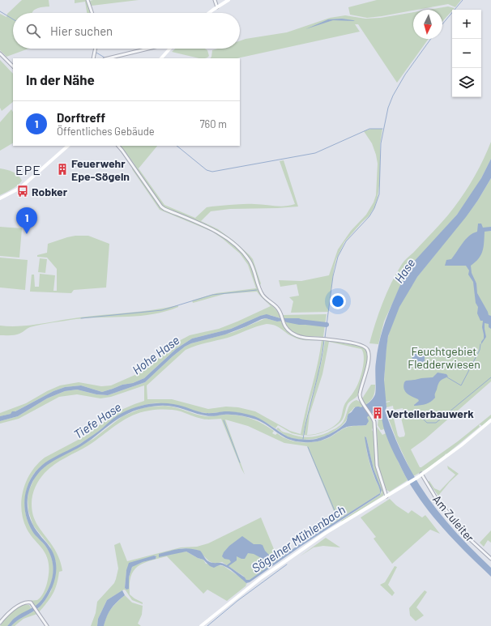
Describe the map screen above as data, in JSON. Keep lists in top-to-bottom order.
{
  "streets": {
    "street": ["Am Zuleiter"]
  },
  "districts": ["EPE"],
  "water": [
    "Hase",
    "Hohe Hase",
    "Tiefe Hase",
    "Sögelner Mühlenbach"
  ],
  "parks": ["Feuchtgebiet Fledderwiesen"],
  "places": {
    "building": ["Feuerwehr Epe-Sögeln", "Verteilerbauwerk"],
    "bus stop": ["Robker"]
  },
  "north": "bottom",
  "page": {
    "map_buttons": ["+", "−"],
    "search": "Hier suchen",
    "heading": "In der Nähe",
    "list": [
      {
        "mark": "1",
        "name": "Dorftreff",
        "note": "Öffentliches Gebäude",
        "value": "760 m"
      }
    ],
    "pins": "1"
  }
}
